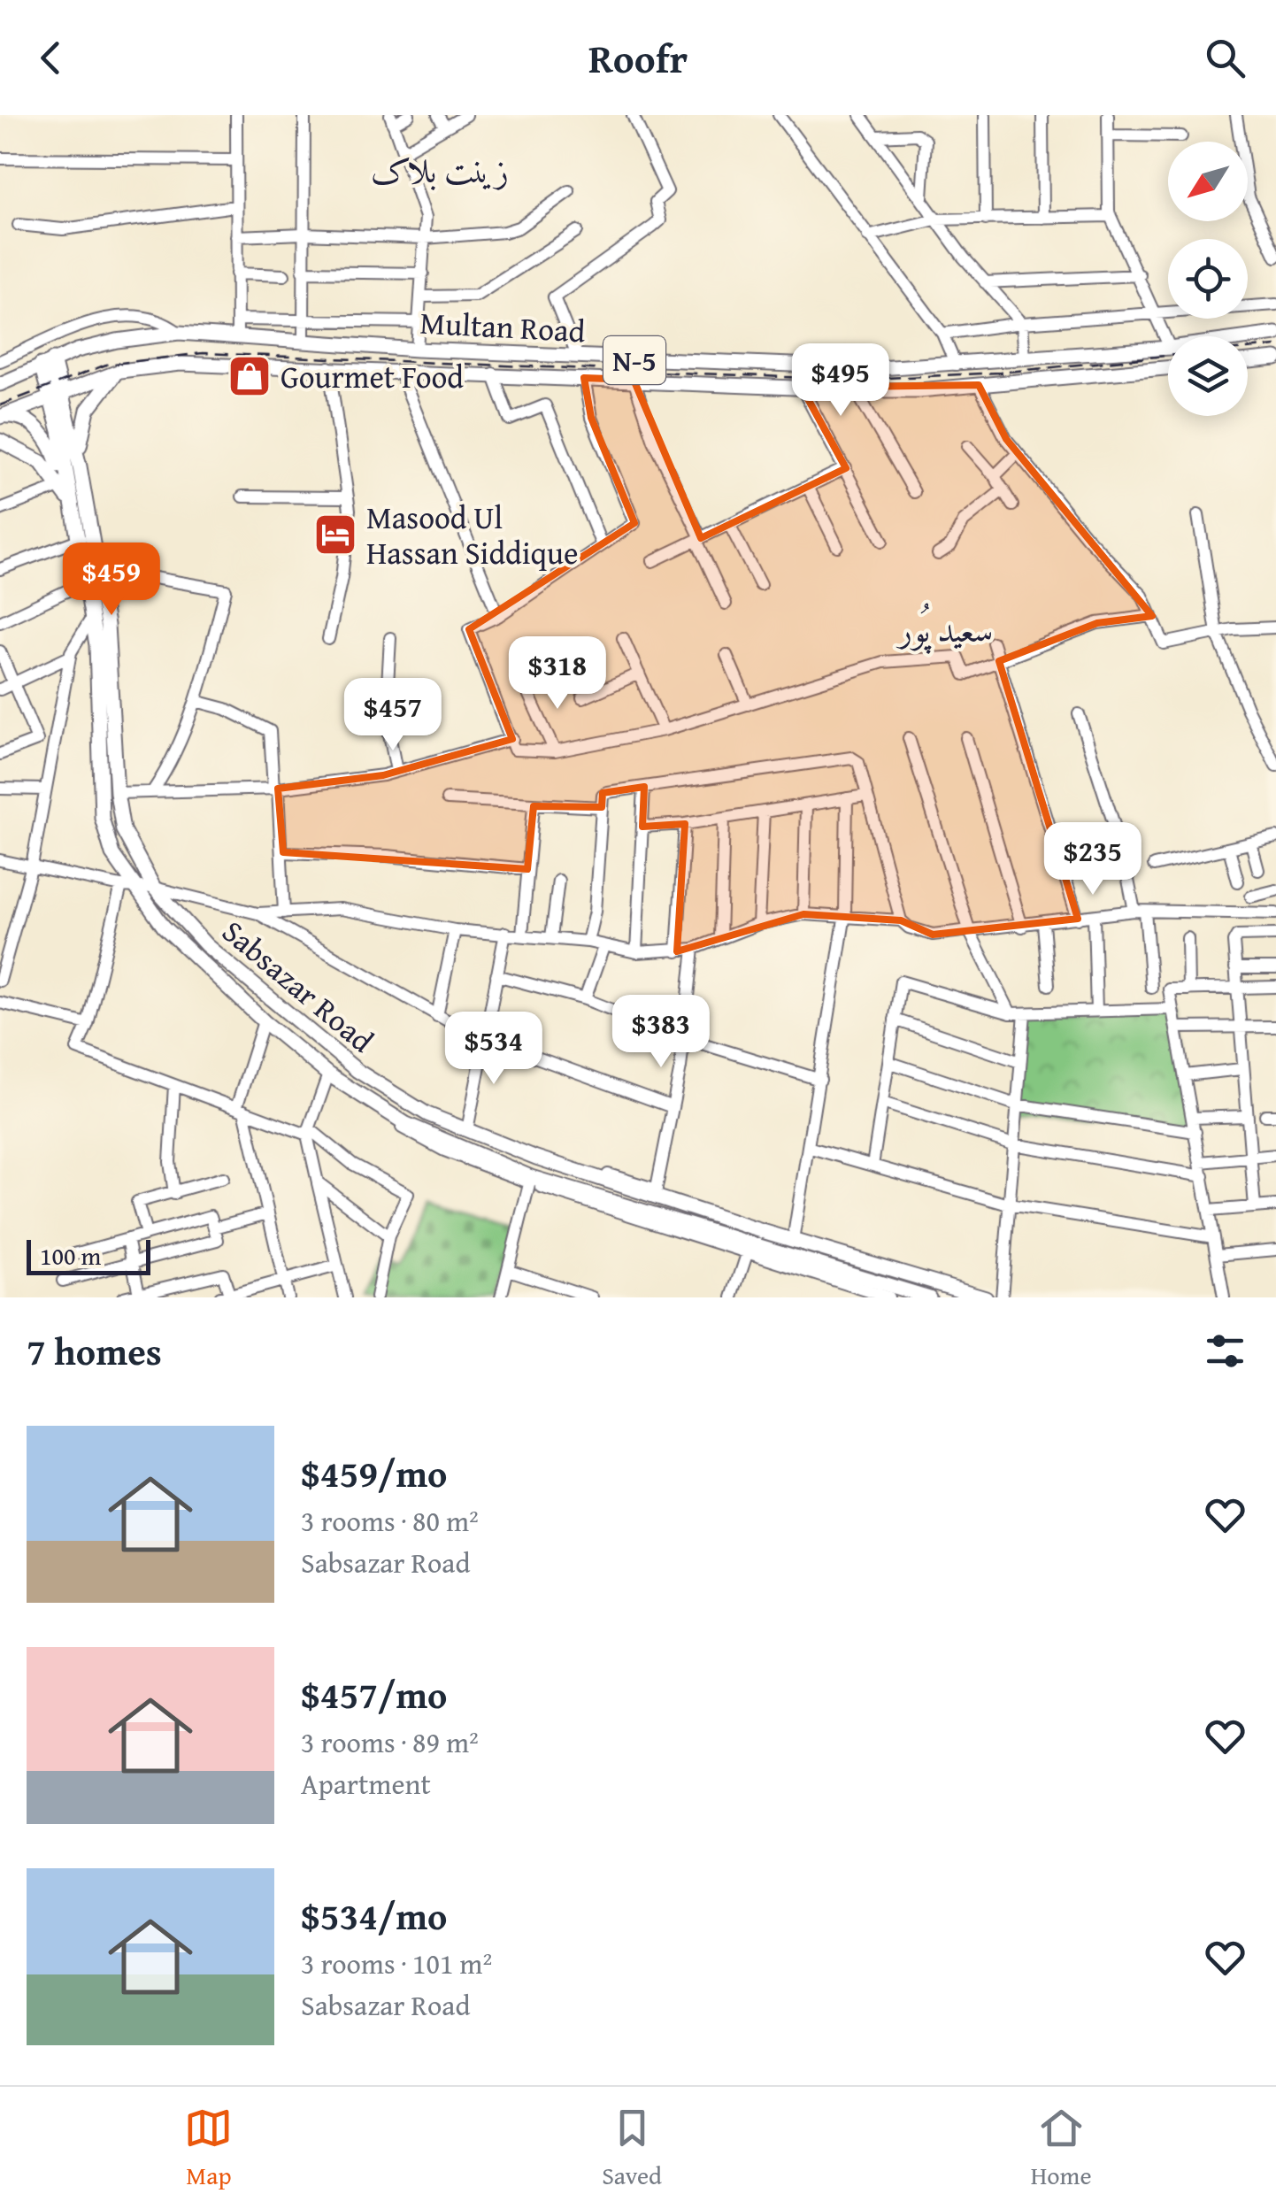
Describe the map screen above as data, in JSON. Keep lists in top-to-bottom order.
{
  "streets": {
    "main road": ["Multan Road", "N-5", "Sabsazar Road"]
  },
  "crossings": [
    ["Multan Road", "Sabsazar Road"]
  ],
  "districts": ["زینت بلاک", "سعید پُور"],
  "places": {
    "shop": ["Gourmet Food"],
    "hotel": ["Masood Ul Hassan Siddique"]
  },
  "scale_bar": "100 m",
  "north": "bottom left",
  "page": {
    "header": "Roofr",
    "price": [
      "$495",
      "$459",
      "$318",
      "$457",
      "$235",
      "$383",
      "$534"
    ],
    "scale": "100 m",
    "heading": "7 homes",
    "list": [
      {
        "name": "$459/mo",
        "note": "3 rooms · 80 m² · Sabsazar Road"
      },
      {
        "name": "$457/mo",
        "note": "3 rooms · 89 m² · Apartment"
      },
      {
        "name": "$534/mo",
        "note": "3 rooms · 101 m² · Sabsazar Road"
      }
    ],
    "tabs": ["Map", "Saved", "Home"]
  }
}
